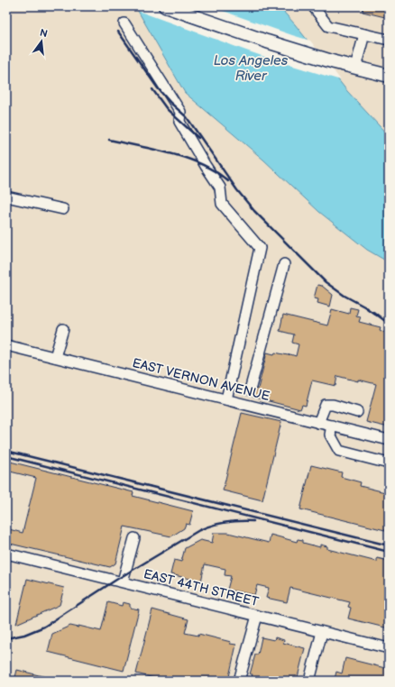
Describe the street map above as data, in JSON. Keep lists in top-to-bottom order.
{
  "streets": {
    "street": ["EAST VERNON AVENUE", "EAST 44TH STREET"]
  },
  "water": ["Los Angeles River"],
  "north": "top"
}
